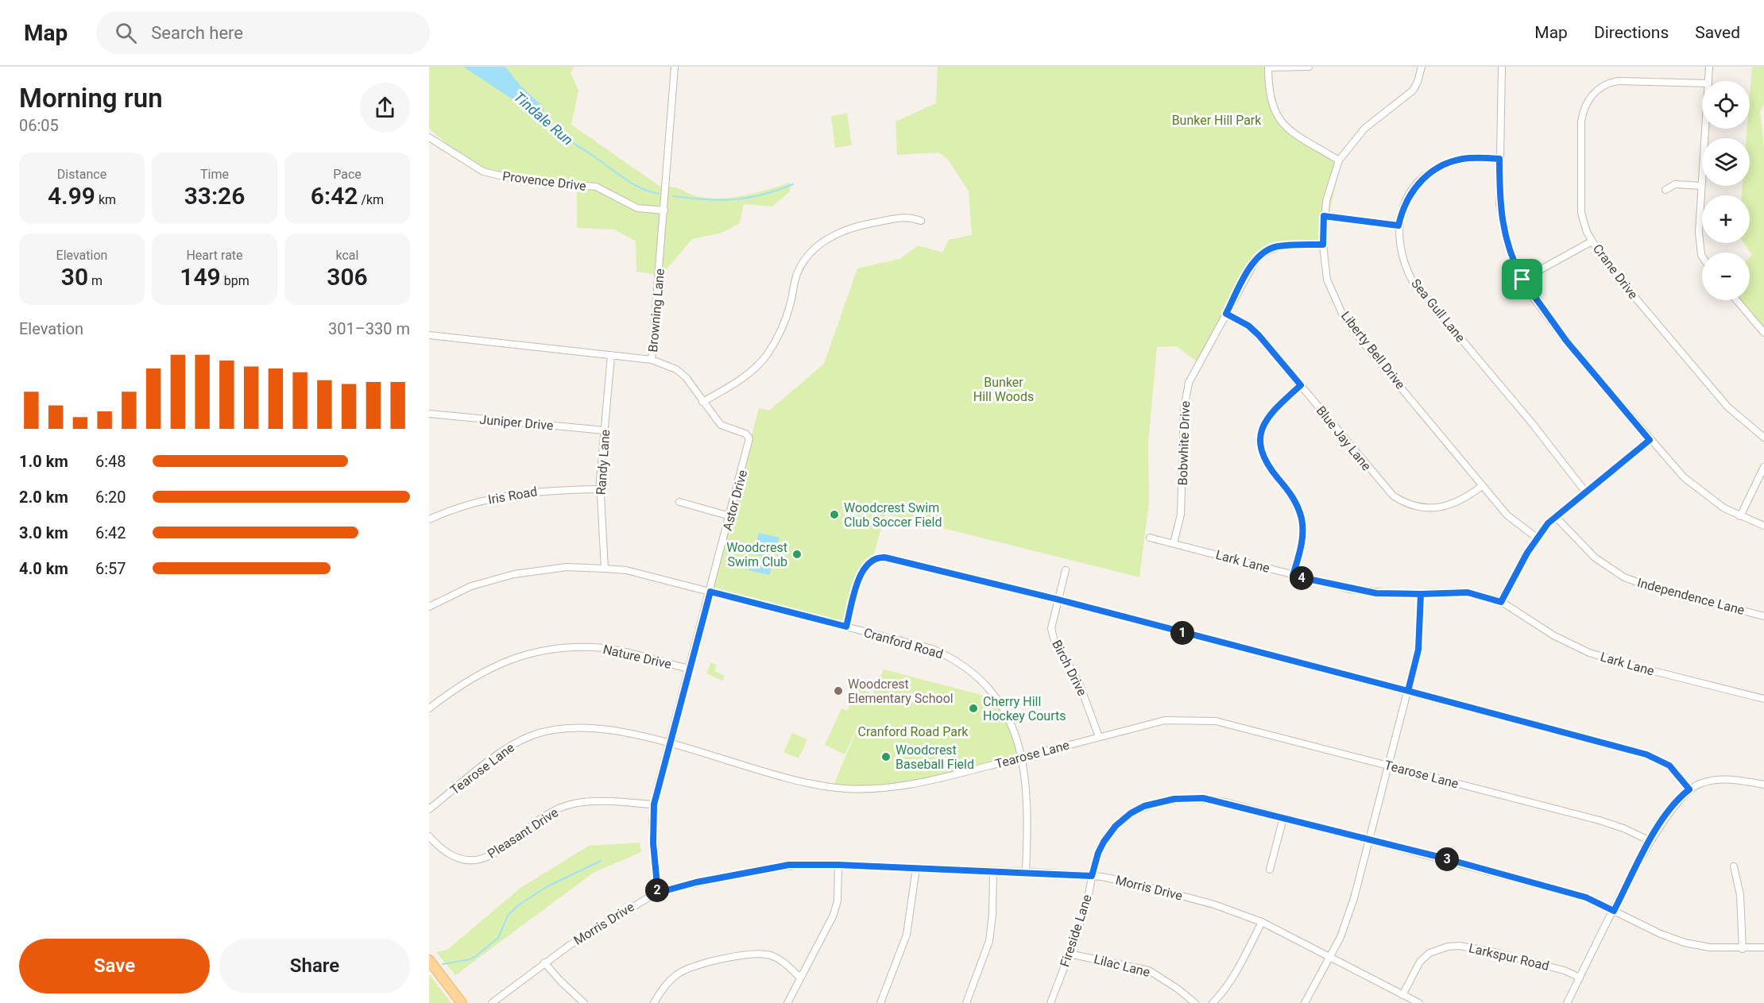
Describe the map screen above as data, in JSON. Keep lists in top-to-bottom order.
{
  "streets": {
    "street": [
      "Provence Drive",
      "Crane Drive",
      "Browning Lane",
      "Sea Gull Lane",
      "Liberty Bell Drive",
      "Juniper Drive",
      "Blue Jay Lane",
      "Bobwhite Drive",
      "Randy Lane",
      "Iris Road",
      "Astor Drive",
      "Lark Lane",
      "Independence Lane",
      "Cranford Road",
      "Nature Drive",
      "Birch Drive",
      "Tearose Lane",
      "Pleasant Drive",
      "Morris Drive",
      "Fireside Lane",
      "Larkspur Road",
      "Lilac Lane"
    ]
  },
  "crossings": [
    ["Provence Drive", "Browning Lane"],
    ["Browning Lane", "Randy Lane"],
    ["Liberty Bell Drive", "Blue Jay Lane"],
    ["Liberty Bell Drive", "Bobwhite Drive"],
    ["Juniper Drive", "Randy Lane"],
    ["Blue Jay Lane", "Bobwhite Drive"],
    ["Bobwhite Drive", "Lark Lane"],
    ["Randy Lane", "Iris Road"],
    ["Randy Lane", "Cranford Road"],
    ["Astor Drive", "Cranford Road"],
    ["Astor Drive", "Nature Drive"],
    ["Astor Drive", "Tearose Lane"],
    ["Astor Drive", "Pleasant Drive"],
    ["Astor Drive", "Morris Drive"],
    ["Cranford Road", "Tearose Lane"],
    ["Cranford Road", "Morris Drive"],
    ["Birch Drive", "Tearose Lane"],
    ["Morris Drive", "Fireside Lane"],
    ["Morris Drive", "Larkspur Road"],
    ["Fireside Lane", "Lilac Lane"]
  ],
  "water": ["Tindale Run"],
  "parks": ["Bunker Hill Park", "Bunker Hill Woods", "Cranford Road Park"],
  "places": [
    "Woodcrest Swim Club Soccer Field",
    "Woodcrest Swim Club",
    "Woodcrest Elementary School",
    "Cherry Hill Hockey Courts",
    "Woodcrest Baseball Field"
  ],
  "page": {
    "header": "Map",
    "search": "Search here",
    "nav": ["Map", "Directions", "Saved"],
    "heading": ["Morning run", "06:05"],
    "map_buttons": ["+", "−"],
    "stats": [
      ["Distance", "4.99 km"],
      ["Time", "33:26"],
      ["Pace", "6:42 /km"],
      ["Elevation", "30 m"],
      ["Heart rate", "149 bpm"],
      ["kcal", "306"]
    ],
    "chart": ["Elevation", "301–330 m"],
    "list": [
      {
        "name": "1.0 km",
        "note": "6:48"
      },
      {
        "name": "2.0 km",
        "note": "6:20"
      },
      {
        "name": "3.0 km",
        "note": "6:42"
      },
      {
        "name": "4.0 km",
        "note": "6:57"
      }
    ],
    "pins": [
      "4",
      "1",
      "3",
      "2"
    ],
    "buttons": ["Save", "Share"]
  }
}
